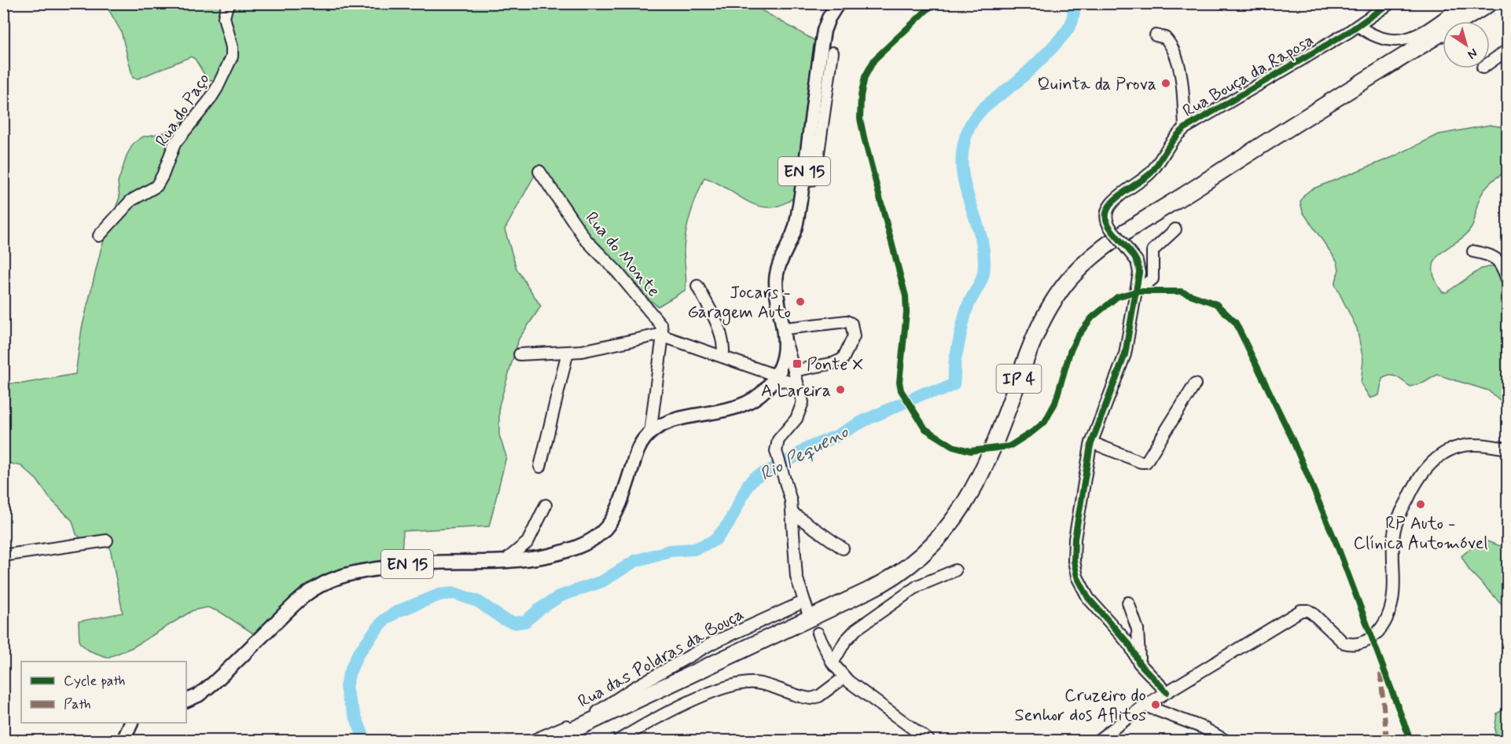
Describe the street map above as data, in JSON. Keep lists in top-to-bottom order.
{
  "streets": {
    "highway": ["IP 4"],
    "main road": ["EN 15"],
    "street": [
      "Rua Bouça da Raposa",
      "Rua do Paço",
      "Rua do Monte",
      "Rua das Poldras da Bouça"
    ]
  },
  "water": ["Rio Pequeno"],
  "places": {
    "other": [
      "Quinta da Prova",
      "Jocars - Garagem Auto",
      "A Lareira",
      "RP Auto - Clínica Automóvel",
      "Cruzeiro do Senhor dos Aflitos"
    ],
    "transit": ["Ponte X"]
  },
  "legend": ["Cycle path", "Path"],
  "north": "bottom right"
}
